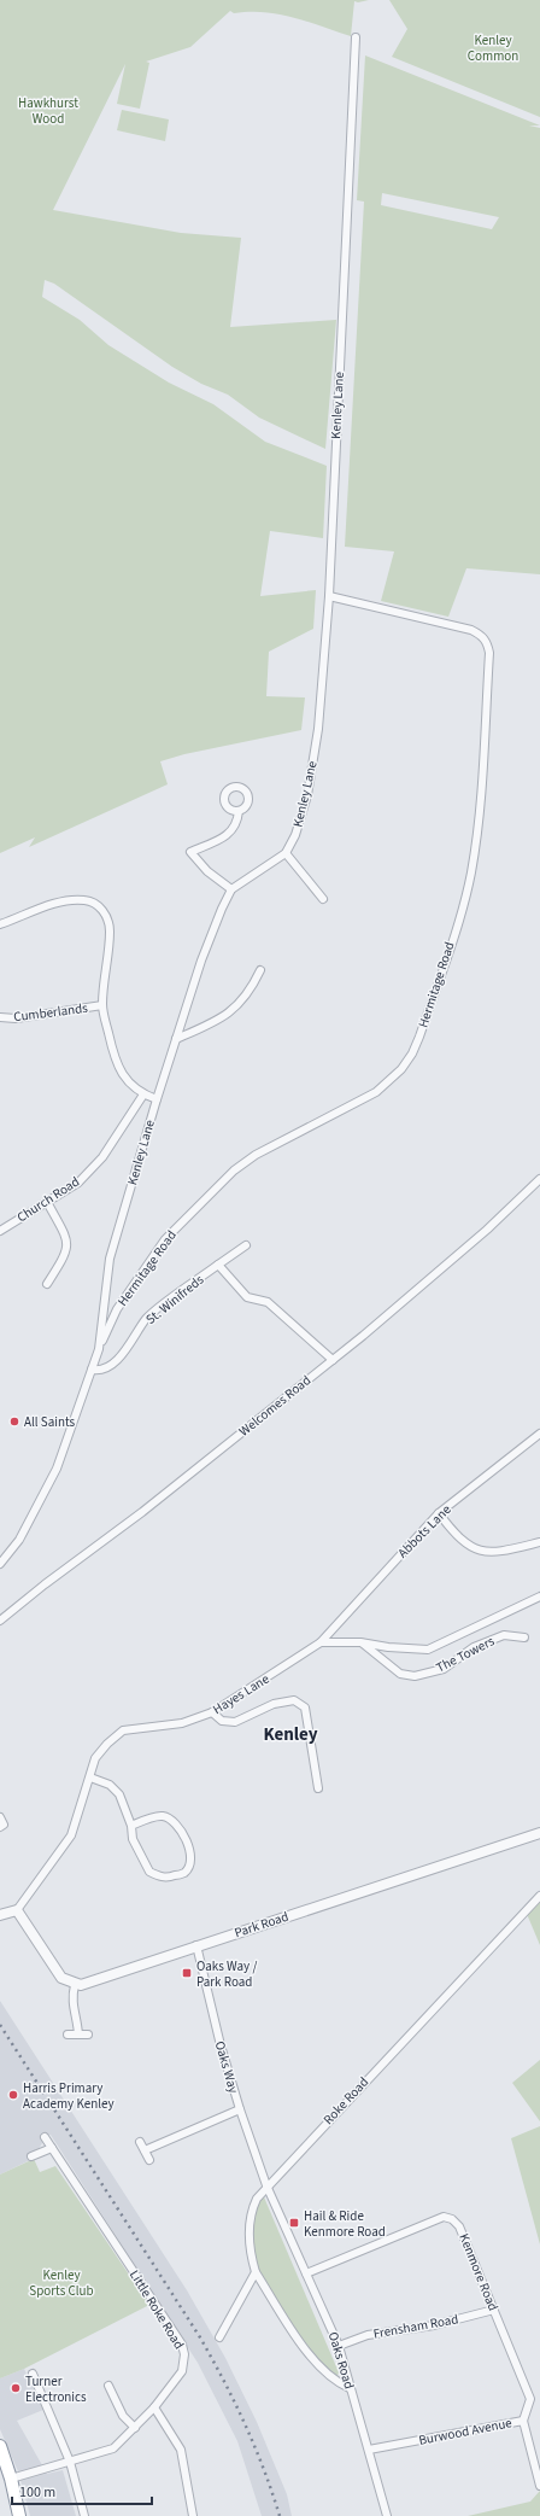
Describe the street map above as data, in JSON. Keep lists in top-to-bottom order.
{
  "streets": {
    "street": [
      "Kenley Lane",
      "Hermitage Road",
      "Cumberlands",
      "Church Road",
      "St. Winifreds",
      "Welcomes Road",
      "Abbots Lane",
      "The Towers",
      "Hayes Lane",
      "Park Road",
      "Oaks Way",
      "Roke Road",
      "Kenmore Road",
      "Little Roke Road",
      "Frensham Road",
      "Oaks Road",
      "Burwood Avenue"
    ]
  },
  "crossings": [
    ["Kenley Lane", "Hermitage Road"],
    ["Kenley Lane", "Cumberlands"],
    ["Kenley Lane", "St. Winifreds"],
    ["Cumberlands", "Church Road"],
    ["Abbots Lane", "Hayes Lane"],
    ["Park Road", "Oaks Way"],
    ["Oaks Way", "Roke Road"],
    ["Oaks Way", "Oaks Road"],
    ["Roke Road", "Oaks Road"],
    ["Kenmore Road", "Frensham Road"],
    ["Kenmore Road", "Oaks Road"],
    ["Kenmore Road", "Burwood Avenue"],
    ["Frensham Road", "Oaks Road"],
    ["Oaks Road", "Burwood Avenue"]
  ],
  "districts": ["Kenley"],
  "parks": ["Kenley Common", "Hawkhurst Wood", "Kenley Sports Club"],
  "places": {
    "other": ["All Saints", "Harris Primary Academy Kenley", "Turner Electronics"],
    "transit": ["Oaks Way / Park Road", "Hail & Ride Kenmore Road"]
  },
  "scale_bar": "100 m"
}
